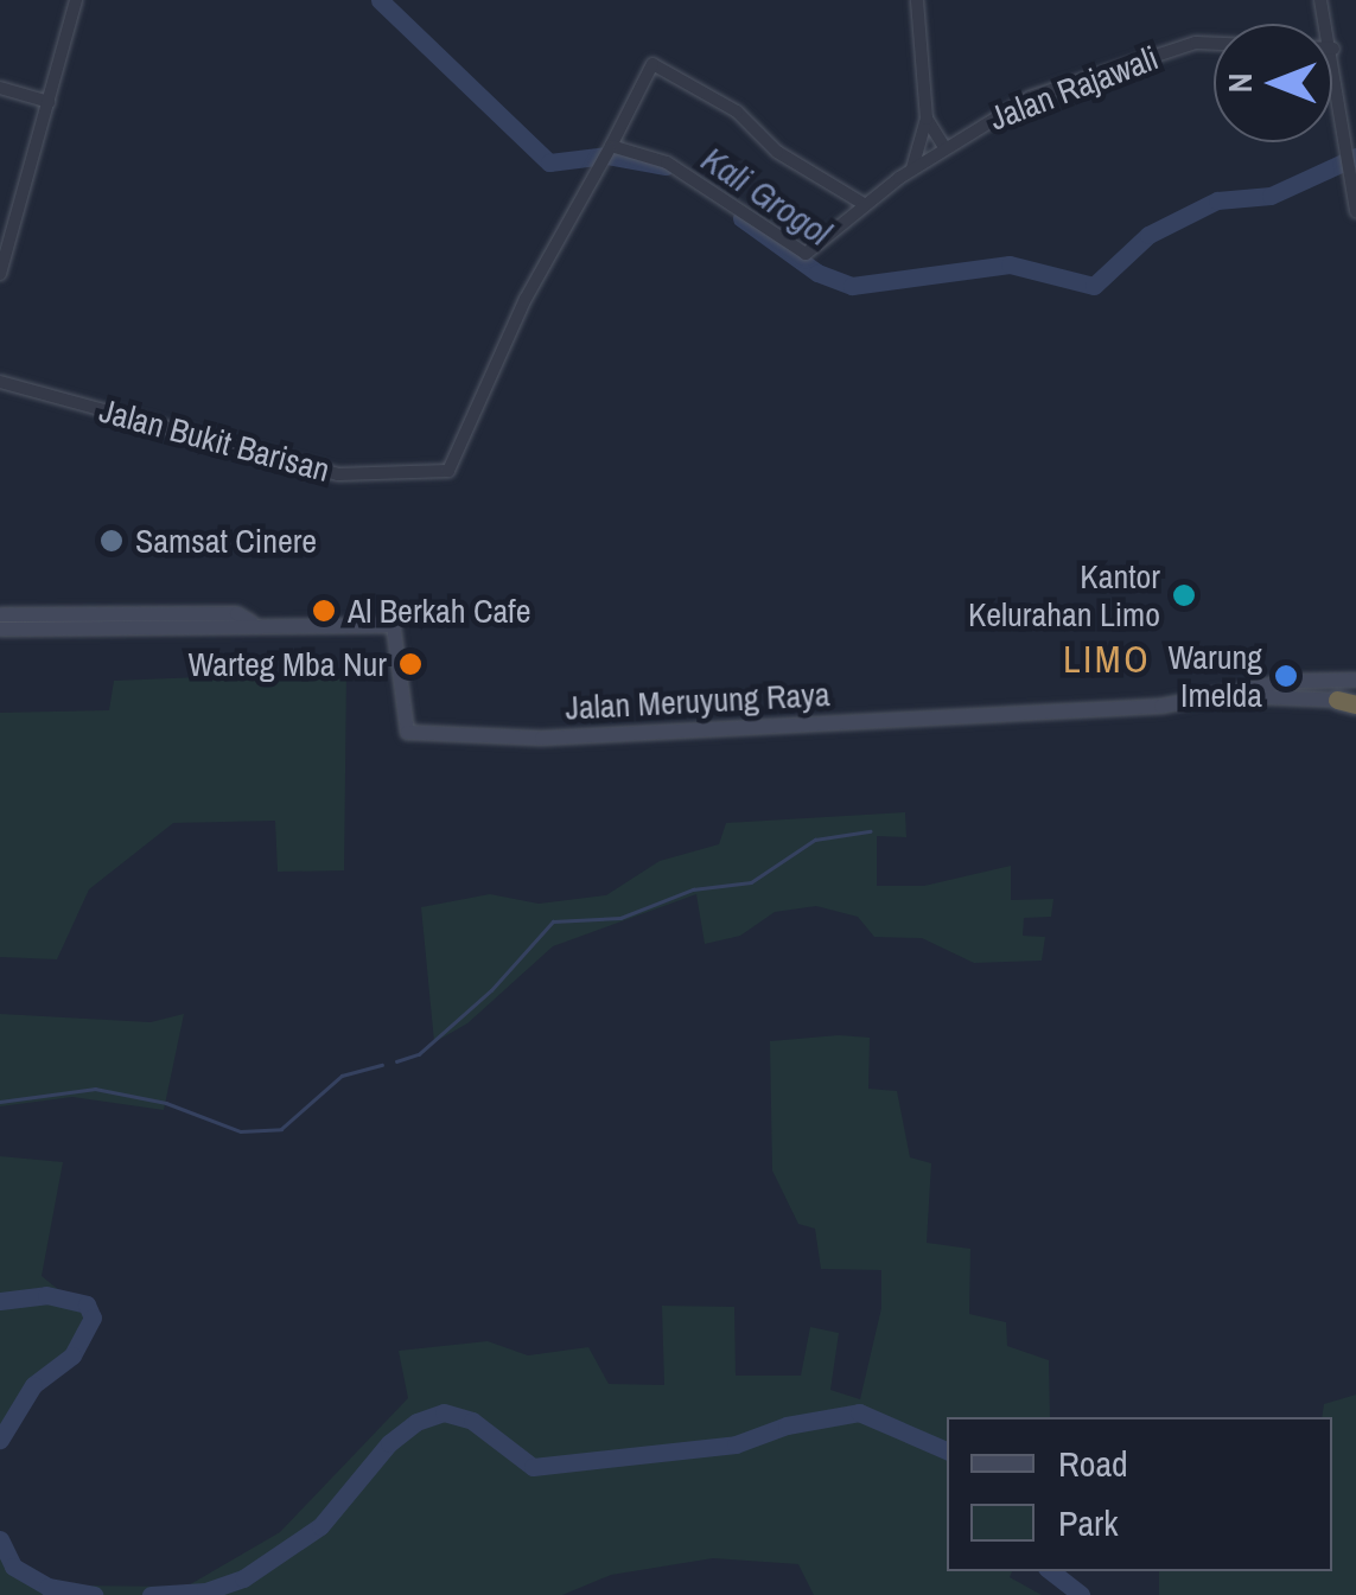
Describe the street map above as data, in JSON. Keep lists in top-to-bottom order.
{
  "streets": {
    "main road": ["Jalan Meruyung Raya"],
    "street": ["Jalan Rajawali", "Jalan Bukit Barisan"]
  },
  "crossings": [
    ["Jalan Rajawali", "Jalan Bukit Barisan"]
  ],
  "districts": ["LIMO"],
  "water": ["Kali Grogol"],
  "places": [
    "Samsat Cinere",
    "Kantor Kelurahan Limo",
    "Al Berkah Cafe",
    "Warteg Mba Nur",
    "Warung Imelda"
  ],
  "legend": ["Road", "Park"],
  "north": "left"
}
